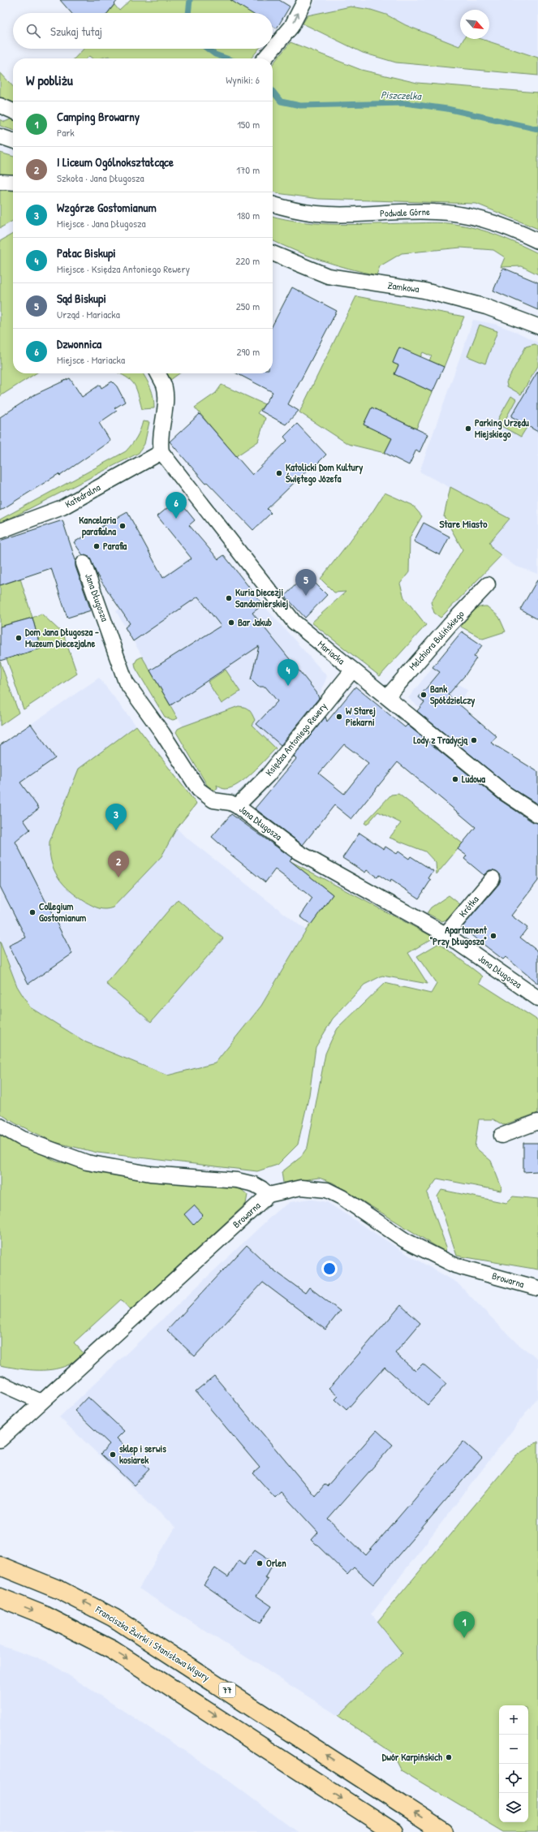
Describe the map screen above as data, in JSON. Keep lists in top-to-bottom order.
{
  "streets": {
    "main road": ["Franciszka Żwirki i Stanisława Wigury", "77"],
    "street": [
      "Podwale Górne",
      "Zamkowa",
      "Katedralna",
      "Jana Długosza",
      "Melchiora Bulińskiego",
      "Mariacka",
      "Księdza Antoniego Rewery",
      "Krótka",
      "Browarna"
    ]
  },
  "crossings": [
    ["Katedralna", "Mariacka"],
    ["Jana Długosza", "Księdza Antoniego Rewery"],
    ["Jana Długosza", "Krótka"],
    ["Melchiora Bulińskiego", "Mariacka"],
    ["Mariacka", "Księdza Antoniego Rewery"]
  ],
  "districts": ["Stare Miasto"],
  "water": ["Piszczelka"],
  "places": [
    "Parking Urzędu Miejskiego",
    "Katolicki Dom Kultury Świętego Józefa",
    "Kancelaria parafialna",
    "Parafia",
    "Kuria Diecezji Sandomierskiej",
    "Bar Jakub",
    "Dom Jana Długosza - Muzeum Diecezjalne",
    "Bank Spółdzielczy",
    "W Starej Piekarni",
    "Lody z Tradycją",
    "Ludowa",
    "Collegium Gostomianum",
    "Apartament \"Przy Długosza\"",
    "sklep i serwis kosiarek",
    "Orlen",
    "Dwór Karpińskich"
  ],
  "north": "bottom right",
  "page": {
    "search": "Szukaj tutaj",
    "heading": ["W pobliżu", "Wyniki: 6"],
    "list": [
      {
        "mark": "1",
        "name": "Camping Browarny",
        "note": "Park",
        "value": "150 m"
      },
      {
        "mark": "2",
        "name": "I Liceum Ogólnokształcące",
        "note": "Szkoła · Jana Długosza",
        "value": "170 m"
      },
      {
        "mark": "3",
        "name": "Wzgórze Gostomianum",
        "note": "Miejsce · Jana Długosza",
        "value": "180 m"
      },
      {
        "mark": "4",
        "name": "Pałac Biskupi",
        "note": "Miejsce · Księdza Antoniego Rewery",
        "value": "220 m"
      },
      {
        "mark": "5",
        "name": "Sąd Biskupi",
        "note": "Urząd · Mariacka",
        "value": "250 m"
      },
      {
        "mark": "6",
        "name": "Dzwonnica",
        "note": "Miejsce · Mariacka",
        "value": "290 m"
      }
    ],
    "pins": [
      "6",
      "5",
      "4",
      "3",
      "2",
      "1"
    ],
    "map_buttons": ["+", "−"]
  }
}
